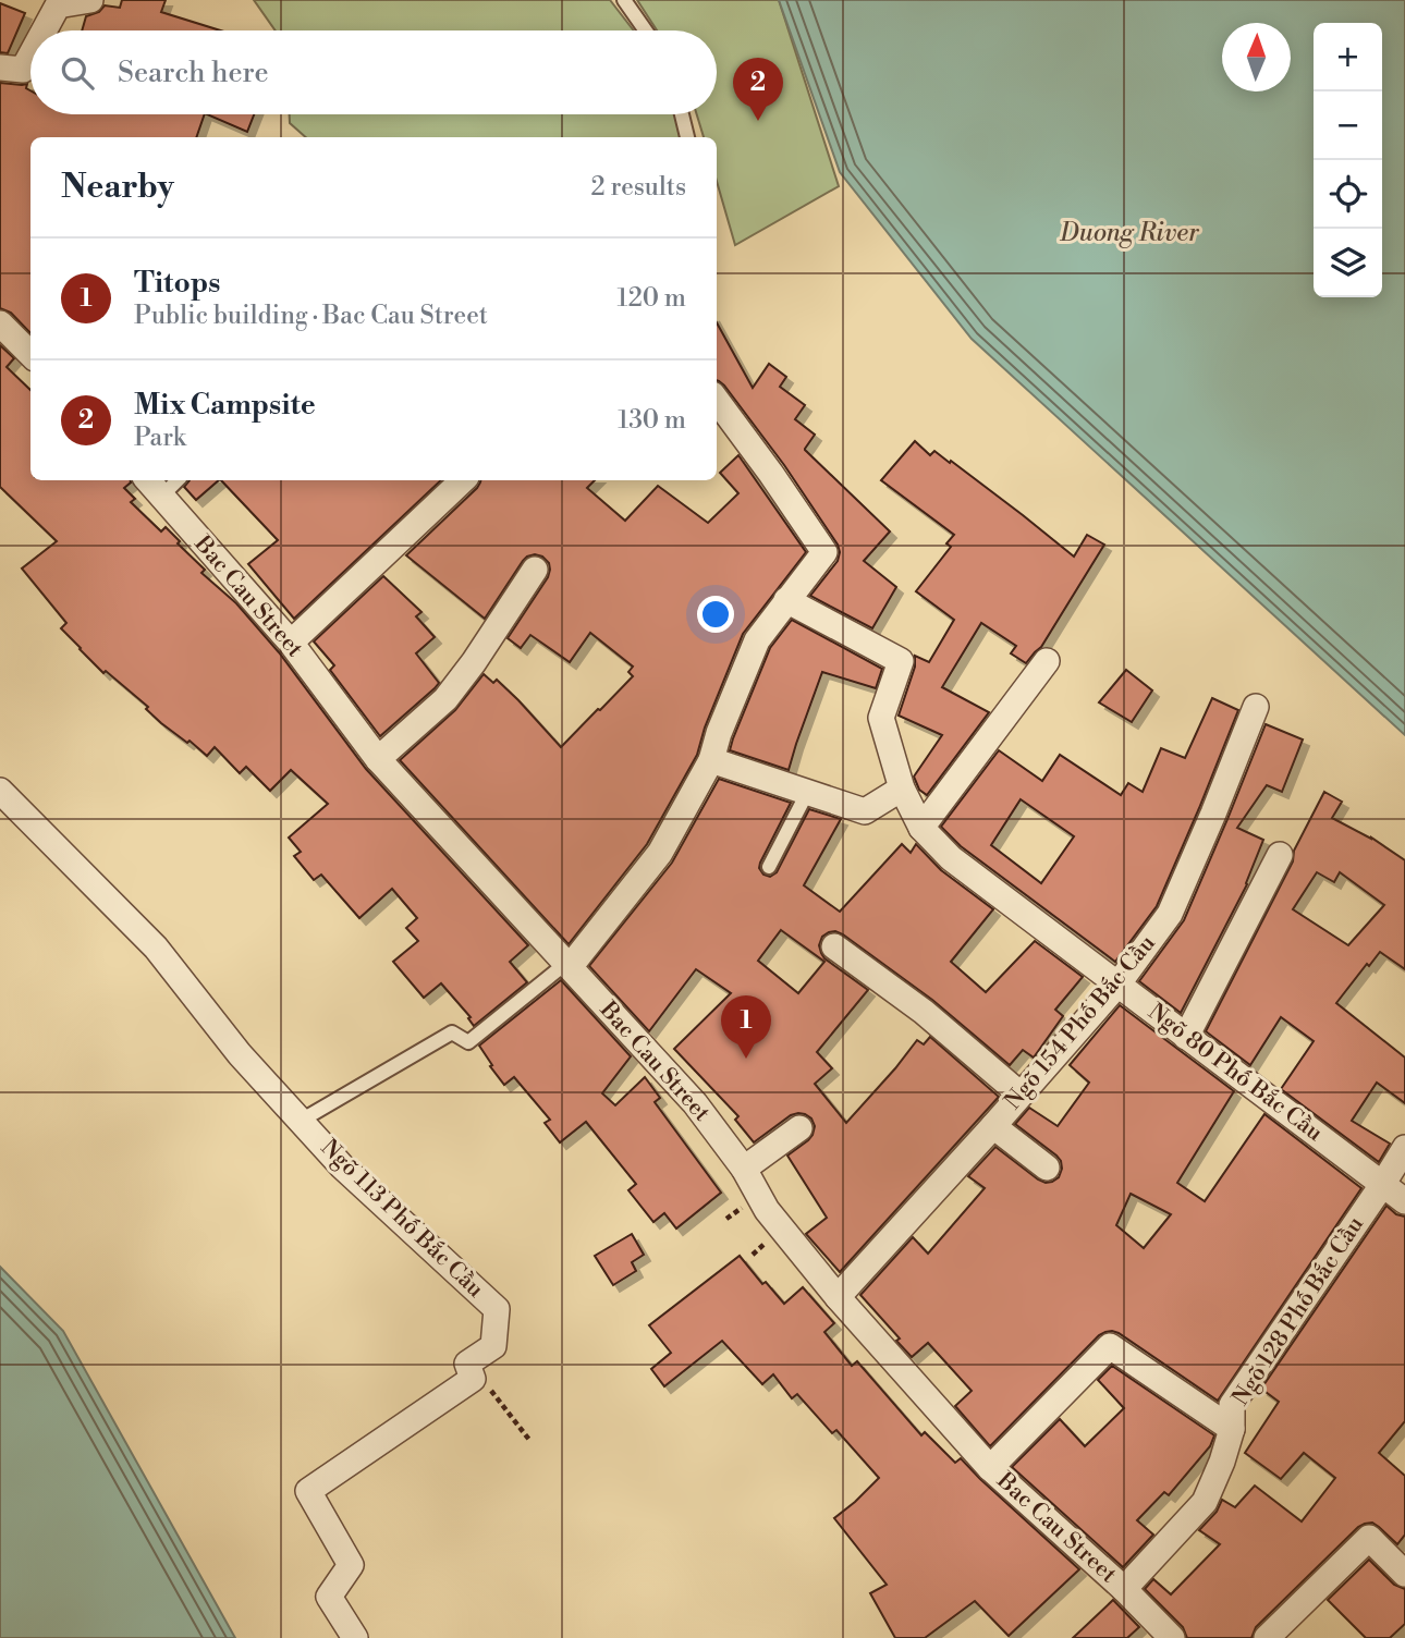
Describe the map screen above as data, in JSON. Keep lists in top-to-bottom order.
{
  "streets": {
    "street": [
      "Bac Cau Street",
      "Ngõ 154 Phố Bắc Cầu",
      "Ngõ 80 Phố Bắc Cầu",
      "Ngõ 113 Phố Bắc Cầu",
      "Ngõ 128 Phố Bắc Cầu"
    ]
  },
  "crossings": [
    ["Bac Cau Street", "Ngõ 154 Phố Bắc Cầu"],
    ["Bac Cau Street", "Ngõ 128 Phố Bắc Cầu"],
    ["Ngõ 154 Phố Bắc Cầu", "Ngõ 80 Phố Bắc Cầu"],
    ["Ngõ 80 Phố Bắc Cầu", "Ngõ 128 Phố Bắc Cầu"]
  ],
  "water": ["Duong River"],
  "north": "top",
  "page": {
    "map_buttons": ["+", "−"],
    "search": "Search here",
    "pins": ["2", "1"],
    "heading": ["Nearby", "2 results"],
    "list": [
      {
        "mark": "1",
        "name": "Titops",
        "note": "Public building · Bac Cau Street",
        "value": "120 m"
      },
      {
        "mark": "2",
        "name": "Mix Campsite",
        "note": "Park",
        "value": "130 m"
      }
    ]
  }
}
